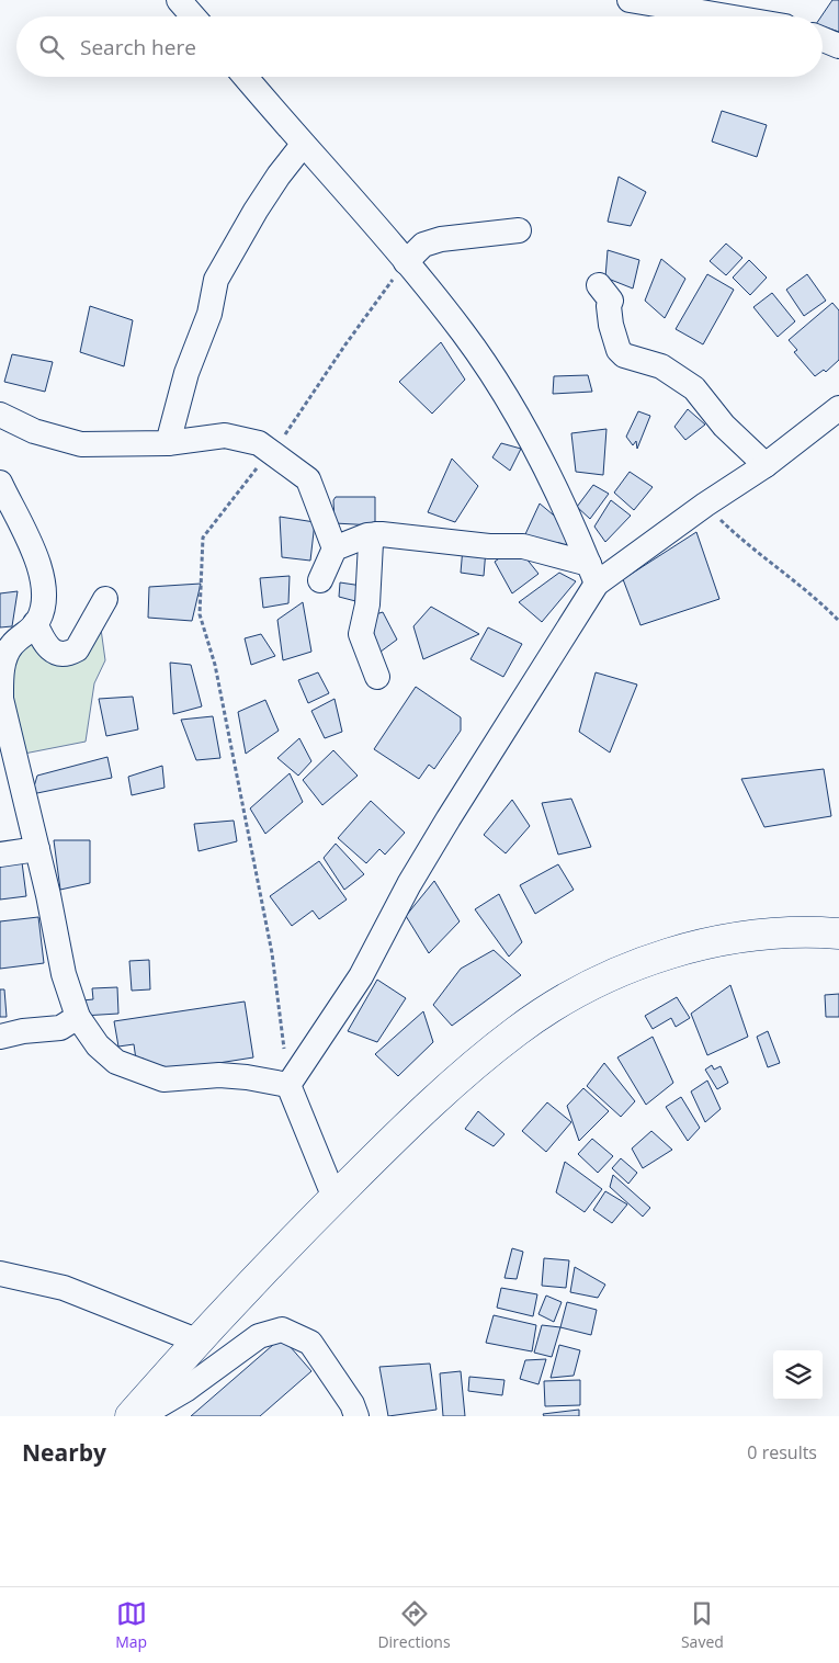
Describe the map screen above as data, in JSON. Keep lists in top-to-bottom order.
{
  "page": {
    "search": "Search here",
    "heading": ["Nearby", "0 results"],
    "nav": ["Map", "Directions", "Saved"]
  }
}
